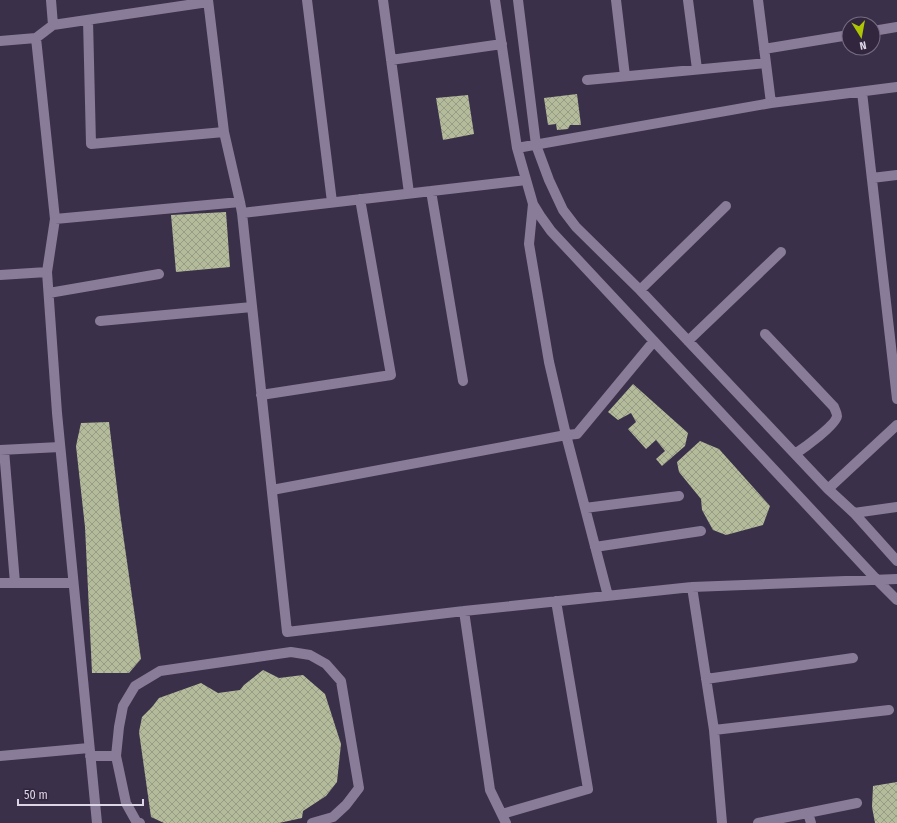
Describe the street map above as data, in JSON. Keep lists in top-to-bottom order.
{
  "scale_bar": "50 m",
  "north": "bottom"
}
